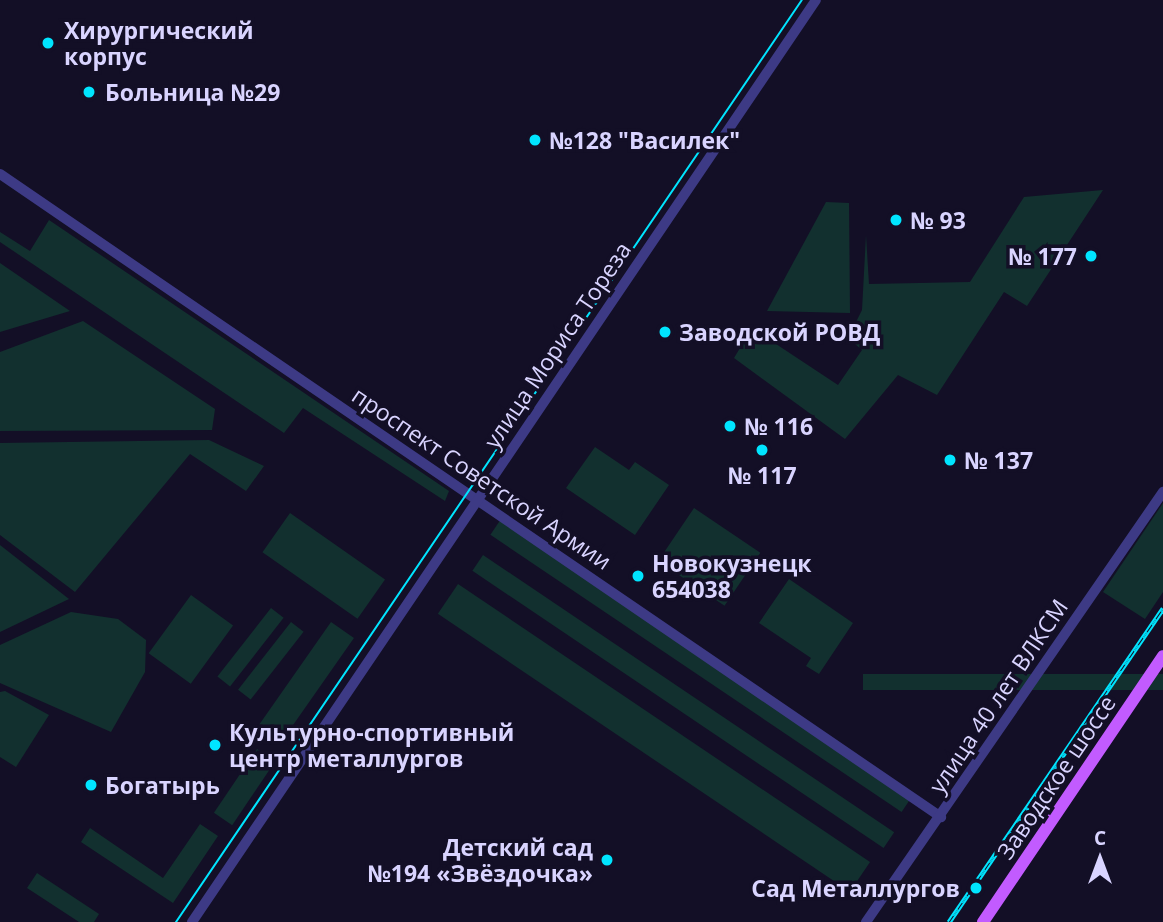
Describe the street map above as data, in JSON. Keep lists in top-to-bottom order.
{
  "streets": {
    "main road": ["Заводское шоссе"],
    "street": ["улица Мориса Тореза", "проспект Советской Армии", "улица 40 лет ВЛКСМ"]
  },
  "crossings": [
    ["улица Мориса Тореза", "проспект Советской Армии"],
    ["проспект Советской Армии", "улица 40 лет ВЛКСМ"]
  ],
  "places": [
    "Хирургический корпус",
    "Больница №29",
    "№128 \"Василек\"",
    "№ 93",
    "№ 177",
    "Заводской РОВД",
    "№ 116",
    "№ 117",
    "№ 137",
    "Новокузнецк 654038",
    "Культурно-спортивный центр металлургов",
    "Богатырь",
    "Детский сад №194 «Звёздочка»",
    "Сад Металлургов"
  ],
  "north": "top"
}
